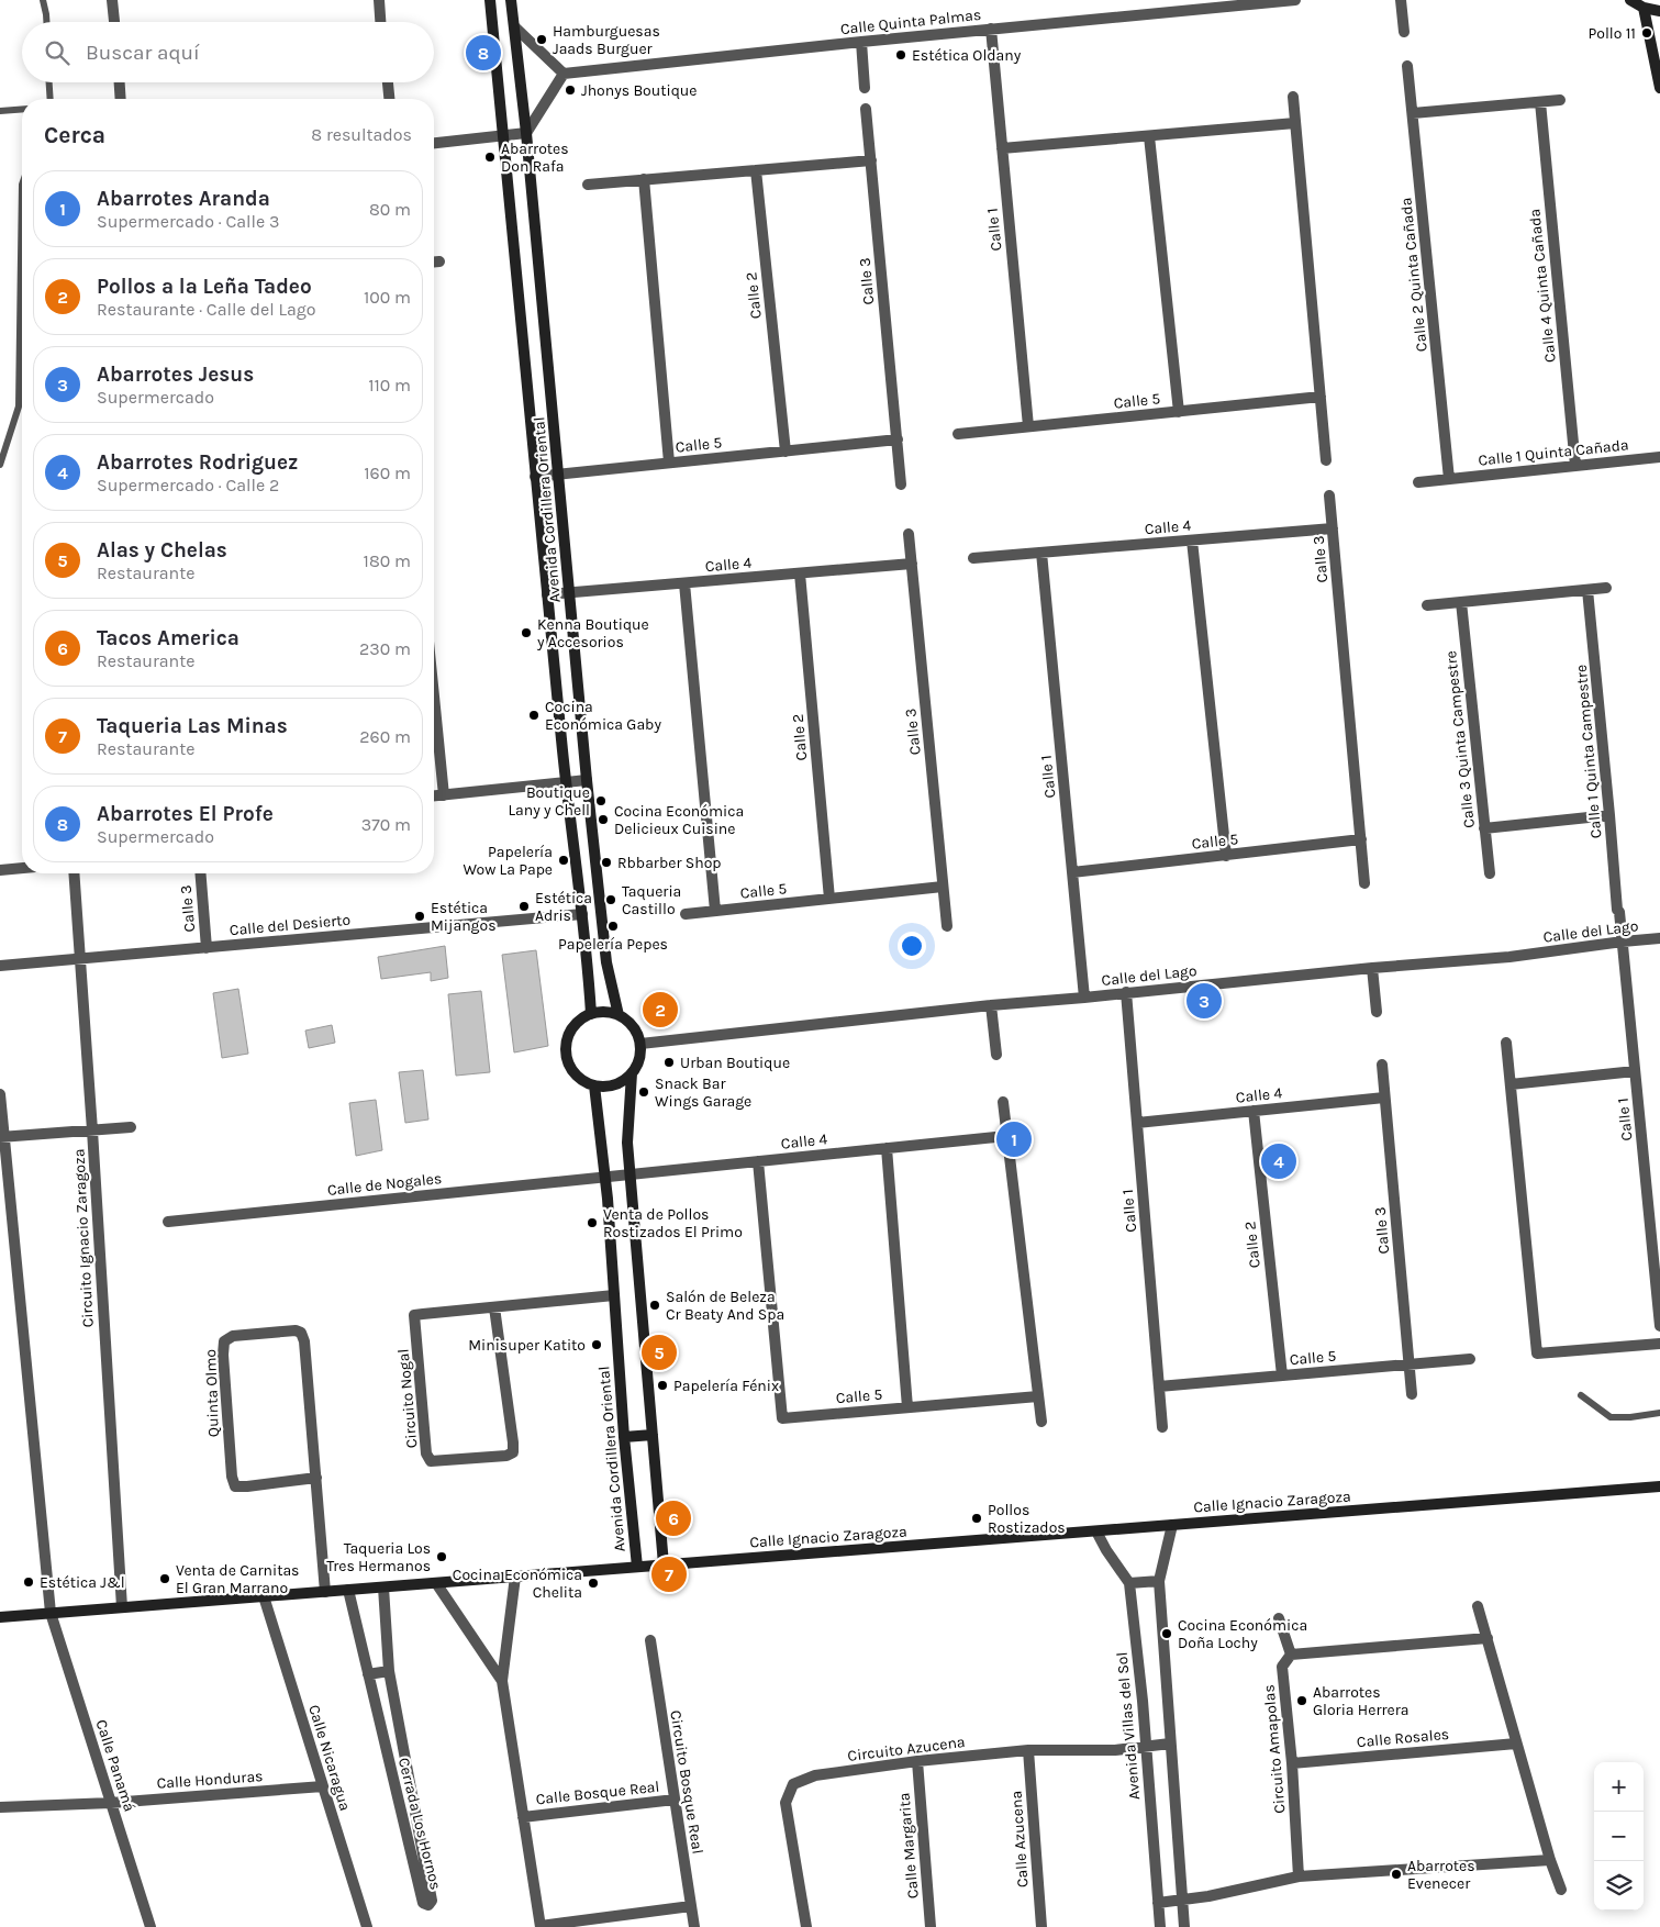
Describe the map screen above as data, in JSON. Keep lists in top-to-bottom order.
{
  "streets": {
    "street": [
      "Calle Quinta Palmas",
      "Calle 1",
      "Calle 2 Quinta Cañada",
      "Calle 3",
      "Calle 4 Quinta Cañada",
      "Calle 2",
      "Calle 5",
      "Calle 1 Quinta Cañada",
      "Avenida Cordillera Oriental",
      "Calle 4",
      "Calle 3 Quinta Campestre",
      "Calle 1 Quinta Campestre",
      "Calle del Desierto",
      "Calle del Lago",
      "Calle de Nogales",
      "Circuito Ignacio Zaragoza",
      "Quinta Olmo",
      "Circuito Nogal",
      "Calle Ignacio Zaragoza",
      "Avenida Villas del Sol",
      "Calle Rosales",
      "Circuito Azucena",
      "Circuito Amapolas",
      "Calle Nicaragua",
      "Calle Panamá",
      "Calle Honduras",
      "Circuito Bosque Real",
      "Calle Bosque Real",
      "Cerrada Los Hornos",
      "Calle Azucena",
      "Calle Margarita"
    ]
  },
  "crossings": [
    ["Calle Quinta Palmas", "Calle 1"],
    ["Calle 1", "Calle 5"],
    ["Calle 1", "Calle 4"],
    ["Calle 1", "Calle 1 Quinta Campestre"],
    ["Calle 1", "Calle del Lago"],
    ["Calle 2 Quinta Cañada", "Calle 1 Quinta Cañada"],
    ["Calle 3", "Calle 5"],
    ["Calle 3", "Calle 4"],
    ["Calle 3", "Calle del Desierto"],
    ["Calle 4 Quinta Cañada", "Calle 1 Quinta Cañada"],
    ["Calle 2", "Calle 5"],
    ["Calle 2", "Calle 4"],
    ["Calle 5", "Avenida Cordillera Oriental"],
    ["Calle 5", "Calle 4"],
    ["Avenida Cordillera Oriental", "Calle 4"],
    ["Avenida Cordillera Oriental", "Calle del Desierto"],
    ["Avenida Cordillera Oriental", "Calle del Lago"],
    ["Avenida Cordillera Oriental", "Calle de Nogales"],
    ["Avenida Cordillera Oriental", "Circuito Nogal"],
    ["Avenida Cordillera Oriental", "Calle Ignacio Zaragoza"],
    ["Calle 4", "Calle de Nogales"],
    ["Calle del Desierto", "Circuito Ignacio Zaragoza"],
    ["Circuito Ignacio Zaragoza", "Calle Ignacio Zaragoza"],
    ["Quinta Olmo", "Calle Ignacio Zaragoza"],
    ["Calle Ignacio Zaragoza", "Avenida Villas del Sol"],
    ["Calle Ignacio Zaragoza", "Calle Nicaragua"],
    ["Calle Ignacio Zaragoza", "Calle Panamá"],
    ["Calle Ignacio Zaragoza", "Cerrada Los Hornos"],
    ["Avenida Villas del Sol", "Circuito Azucena"],
    ["Calle Rosales", "Circuito Amapolas"],
    ["Circuito Azucena", "Calle Azucena"],
    ["Circuito Azucena", "Calle Margarita"],
    ["Calle Nicaragua", "Calle Honduras"],
    ["Calle Panamá", "Calle Honduras"],
    ["Circuito Bosque Real", "Calle Bosque Real"]
  ],
  "places": [
    "Pollo 11",
    "Hamburguesas Jaads Burguer",
    "Estética Oldany",
    "Jhonys Boutique",
    "Abarrotes Don Rafa",
    "Kenna Boutique y Accesorios",
    "Cocina Económica Gaby",
    "Boutique Lany y Chell",
    "Cocina Económica Delicieux Cuisine",
    "Papelería Wow La Pape",
    "Rbbarber Shop",
    "Taqueria Castillo",
    "Estética Adris",
    "Estética Mijangos",
    "Papelería Pepes",
    "Urban Boutique",
    "Snack Bar Wings Garage",
    "Venta de Pollos Rostizados El Primo",
    "Salón de Beleza Cr Beaty And Spa",
    "Minisuper Katito",
    "Papelería Fénix",
    "Pollos Rostizados",
    "Taqueria Los Tres Hermanos",
    "Venta de Carnitas El Gran Marrano",
    "Estética J&l",
    "Cocina Económica Chelita",
    "Cocina Económica Doña Lochy",
    "Abarrotes Gloria Herrera",
    "Abarrotes Evenecer"
  ],
  "page": {
    "search": "Buscar aquí",
    "pins": [
      "8",
      "3",
      "2",
      "1",
      "4",
      "5",
      "6",
      "7"
    ],
    "heading": ["Cerca", "8 resultados"],
    "list": [
      {
        "mark": "1",
        "name": "Abarrotes Aranda",
        "note": "Supermercado · Calle 3",
        "value": "80 m"
      },
      {
        "mark": "2",
        "name": "Pollos a la Leña Tadeo",
        "note": "Restaurante · Calle del Lago",
        "value": "100 m"
      },
      {
        "mark": "3",
        "name": "Abarrotes Jesus",
        "note": "Supermercado",
        "value": "110 m"
      },
      {
        "mark": "4",
        "name": "Abarrotes Rodriguez",
        "note": "Supermercado · Calle 2",
        "value": "160 m"
      },
      {
        "mark": "5",
        "name": "Alas y Chelas",
        "note": "Restaurante",
        "value": "180 m"
      },
      {
        "mark": "6",
        "name": "Tacos America",
        "note": "Restaurante",
        "value": "230 m"
      },
      {
        "mark": "7",
        "name": "Taqueria Las Minas",
        "note": "Restaurante",
        "value": "260 m"
      },
      {
        "mark": "8",
        "name": "Abarrotes El Profe",
        "note": "Supermercado",
        "value": "370 m"
      }
    ],
    "map_buttons": ["+", "−"]
  }
}
